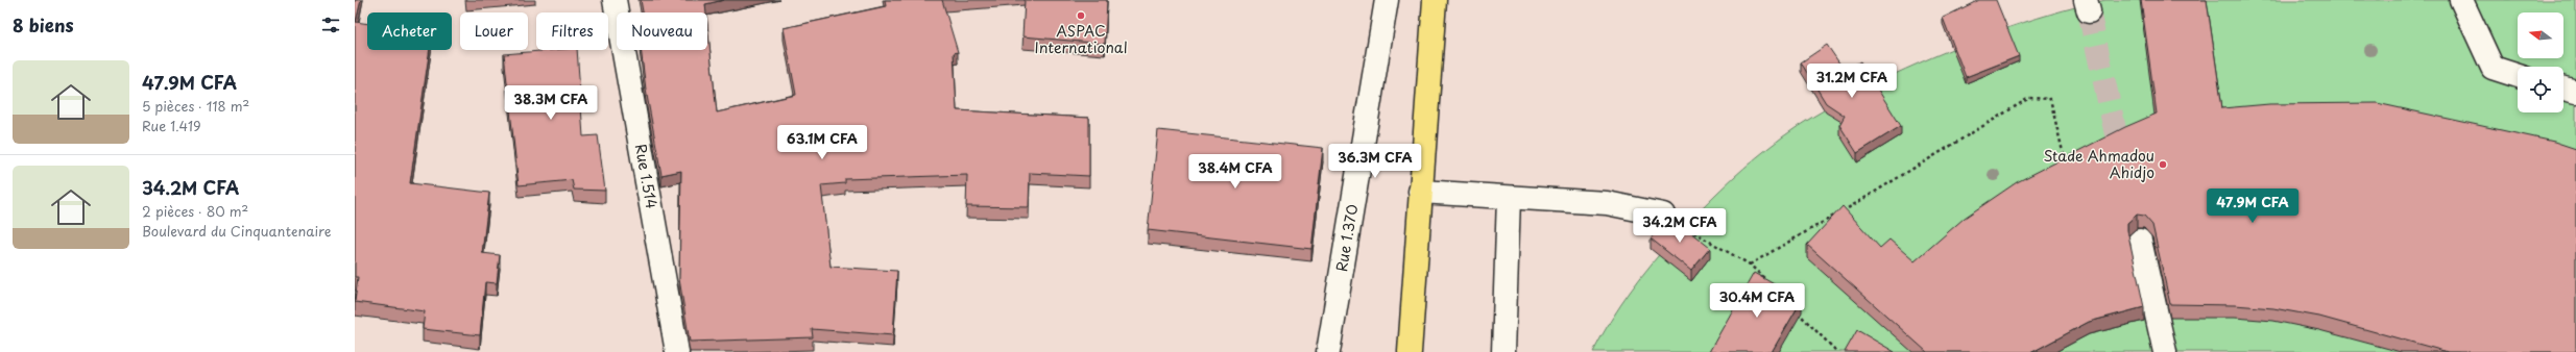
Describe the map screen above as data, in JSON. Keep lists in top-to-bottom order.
{
  "streets": {
    "street": ["Rue 1.514", "Rue 1.370"]
  },
  "places": ["ASPAC International", "Stade Ahmadou Ahidjo"],
  "north": "left",
  "page": {
    "heading": "8 biens",
    "chip": [
      "Acheter",
      "Louer",
      "Filtres",
      "Nouveau"
    ],
    "list": [
      {
        "name": "47.9M CFA",
        "note": "5 pièces · 118 m² · Rue 1.419"
      },
      {
        "name": "34.2M CFA",
        "note": "2 pièces · 80 m² · Boulevard du Cinquantenaire"
      }
    ],
    "price": [
      "31.2M CFA",
      "38.3M CFA",
      "63.1M CFA",
      "36.3M CFA",
      "38.4M CFA",
      "47.9M CFA",
      "34.2M CFA",
      "30.4M CFA"
    ]
  }
}
